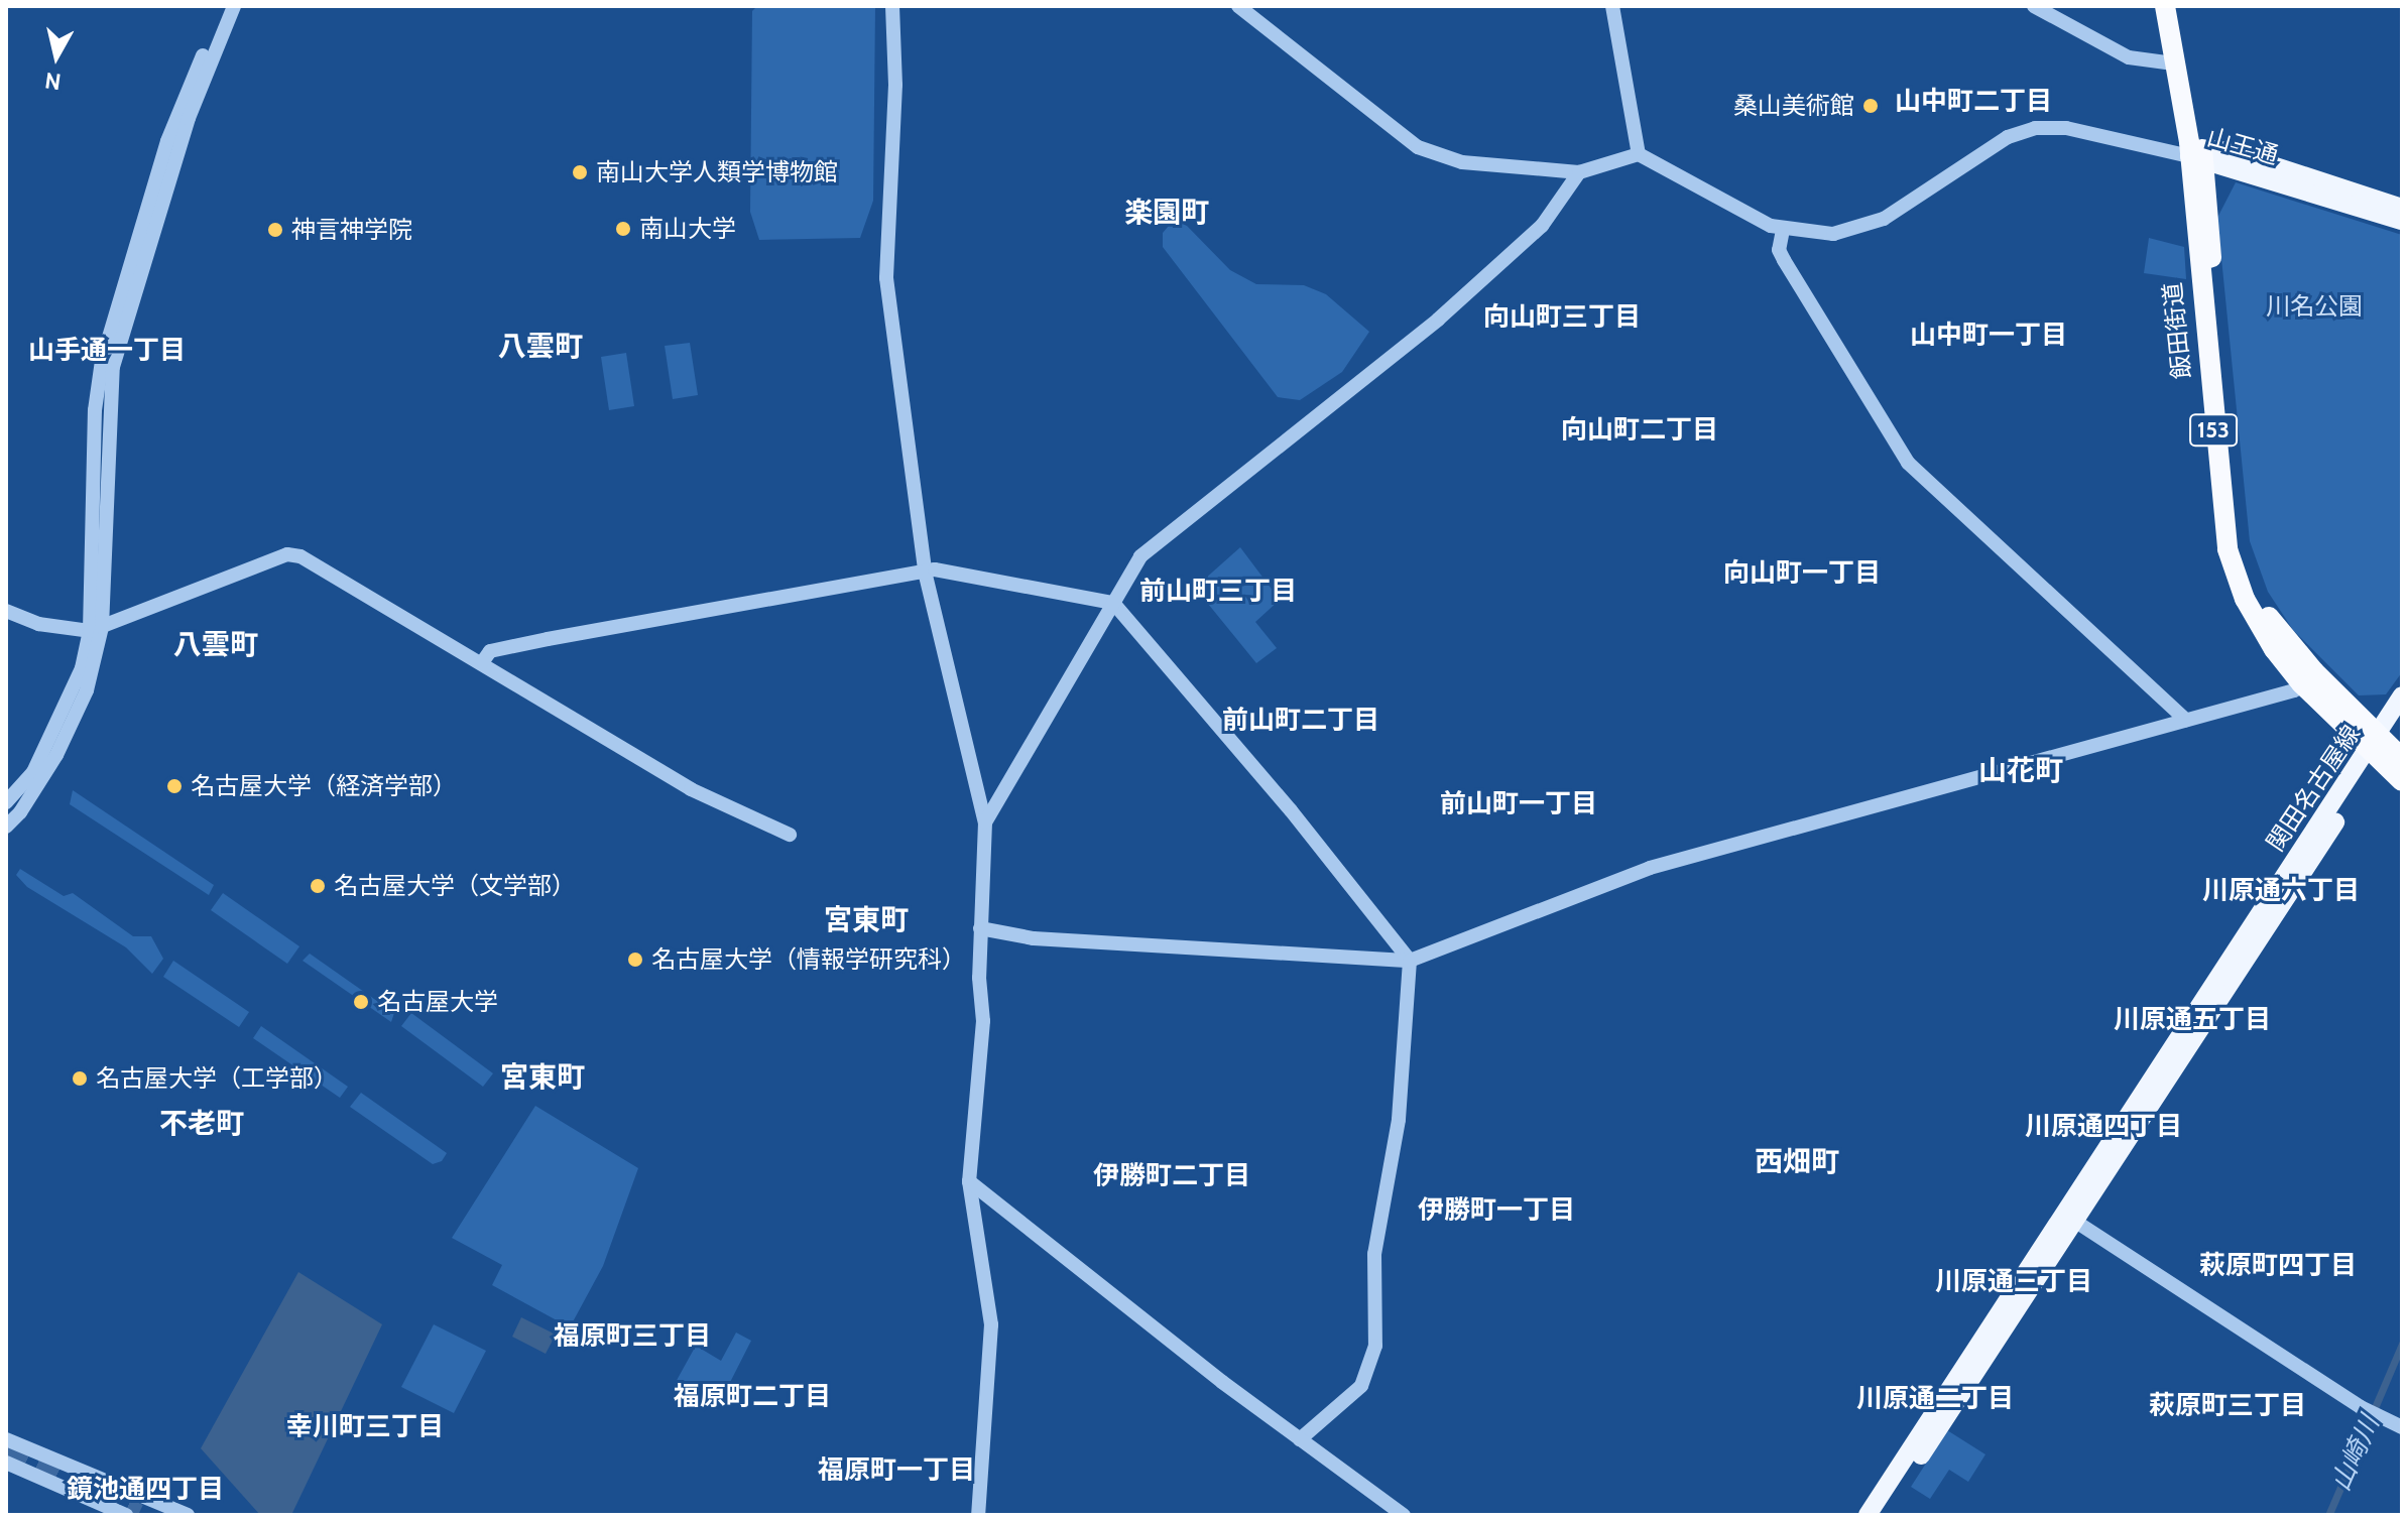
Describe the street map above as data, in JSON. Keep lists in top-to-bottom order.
{
  "streets": {
    "highway": ["飯田街道", "153"],
    "main road": ["山王通", "関田名古屋線"]
  },
  "crossings": [
    ["山王通", "飯田街道"],
    ["飯田街道", "関田名古屋線"]
  ],
  "districts": [
    "山中町二丁目",
    "楽園町",
    "向山町三丁目",
    "山中町一丁目",
    "八雲町",
    "山手通一丁目",
    "向山町二丁目",
    "向山町一丁目",
    "前山町三丁目",
    "八雲町",
    "前山町二丁目",
    "山花町",
    "前山町一丁目",
    "川原通六丁目",
    "宮東町",
    "川原通五丁目",
    "宮東町",
    "不老町",
    "川原通四丁目",
    "西畑町",
    "伊勝町二丁目",
    "伊勝町一丁目",
    "萩原町四丁目",
    "川原通三丁目",
    "福原町三丁目",
    "福原町二丁目",
    "川原通二丁目",
    "萩原町三丁目",
    "幸川町三丁目",
    "福原町一丁目",
    "鏡池通四丁目"
  ],
  "water": ["山崎川"],
  "parks": ["川名公園"],
  "places": [
    "桑山美術館",
    "南山大学人類学博物館",
    "南山大学",
    "神言神学院",
    "名古屋大学（経済学部）",
    "名古屋大学（文学部）",
    "名古屋大学（情報学研究科）",
    "名古屋大学",
    "名古屋大学（工学部）"
  ],
  "north": "bottom"
}
